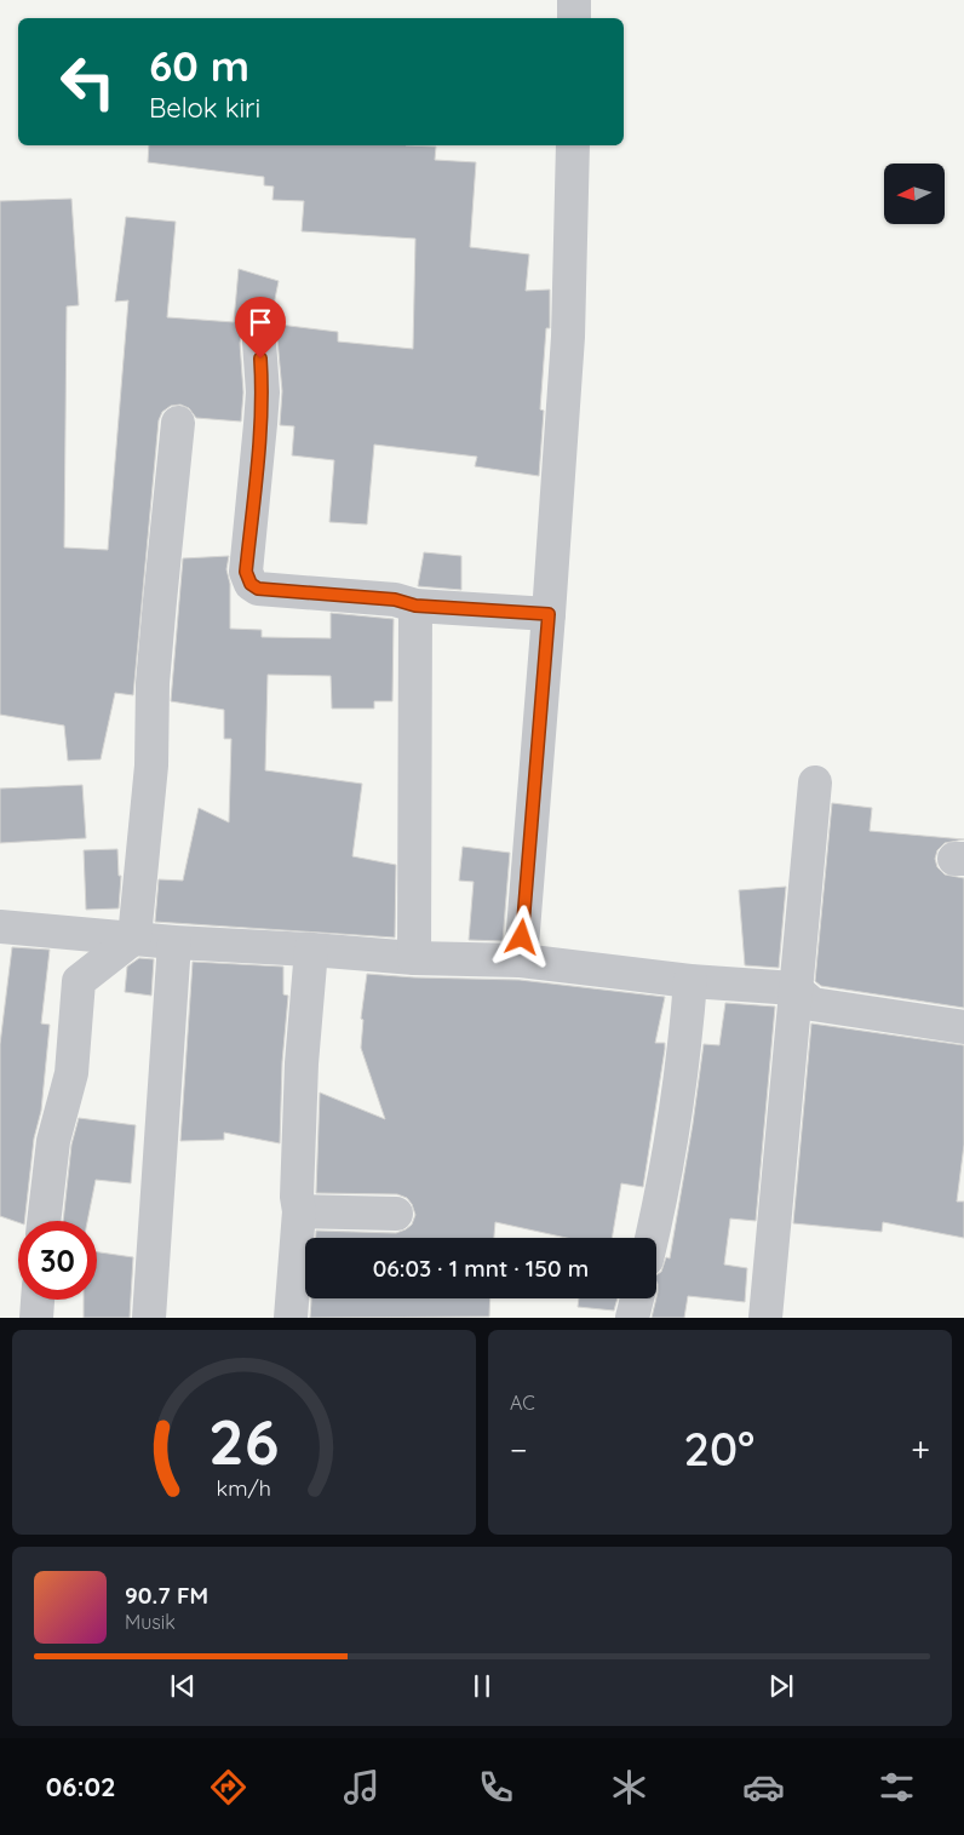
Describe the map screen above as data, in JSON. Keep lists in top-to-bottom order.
{
  "north": "left",
  "page": {
    "turn": ["60 m", "Belok kiri"],
    "limit": "30",
    "trip": "06:03 · 1 mnt · 150 m",
    "tile": "AC",
    "heat": ["−", "20°", "+"],
    "song": ["90.7 FM", "Musik"],
    "tabs": "06:02",
    "gauge": ["26", "km/h"]
  }
}
